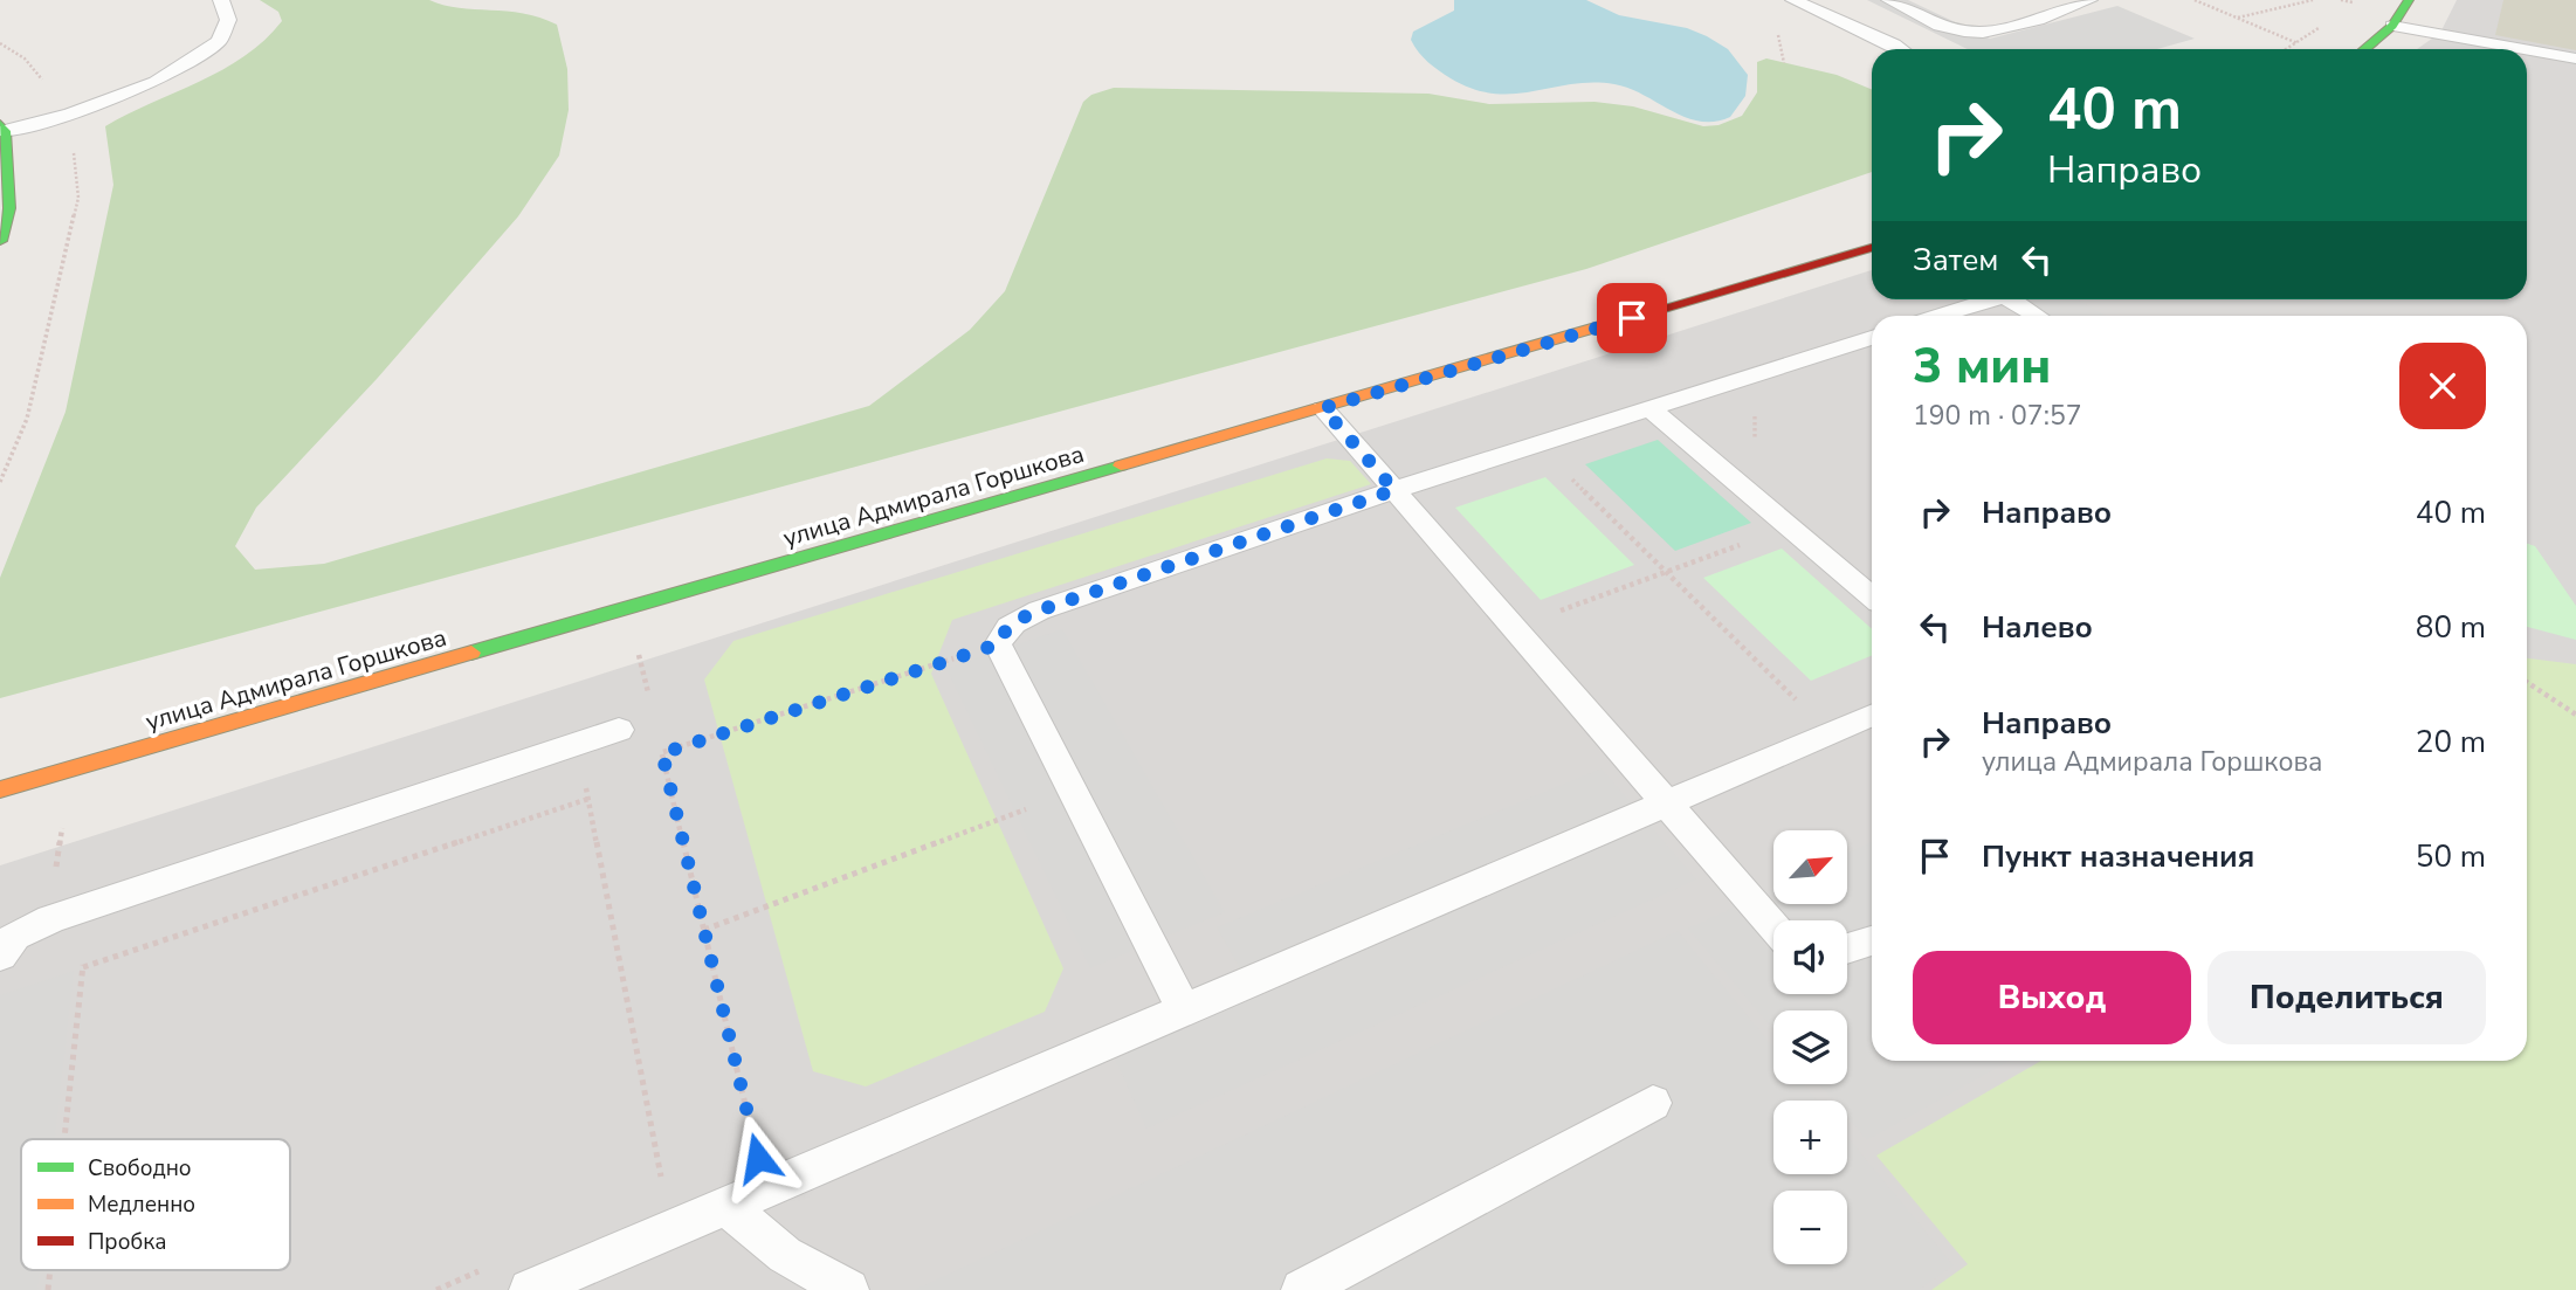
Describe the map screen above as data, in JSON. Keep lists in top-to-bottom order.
{
  "streets": {
    "main road": ["улица Адмирала Горшкова"]
  },
  "legend": ["Свободно", "Медленно", "Пробка"],
  "north": "top right",
  "page": {
    "turn": ["40 m", "Направо"],
    "then": "Затем",
    "heading": ["3 мин", "190 m · 07:57"],
    "list": [
      {
        "name": "Направо",
        "value": "40 m"
      },
      {
        "name": "Налево",
        "value": "80 m"
      },
      {
        "name": "Направо",
        "note": "улица Адмирала Горшкова",
        "value": "20 m"
      },
      {
        "name": "Пункт назначения",
        "value": "50 m"
      }
    ],
    "map_buttons": ["+", "−"],
    "buttons": ["Выход", "Поделиться"]
  }
}
